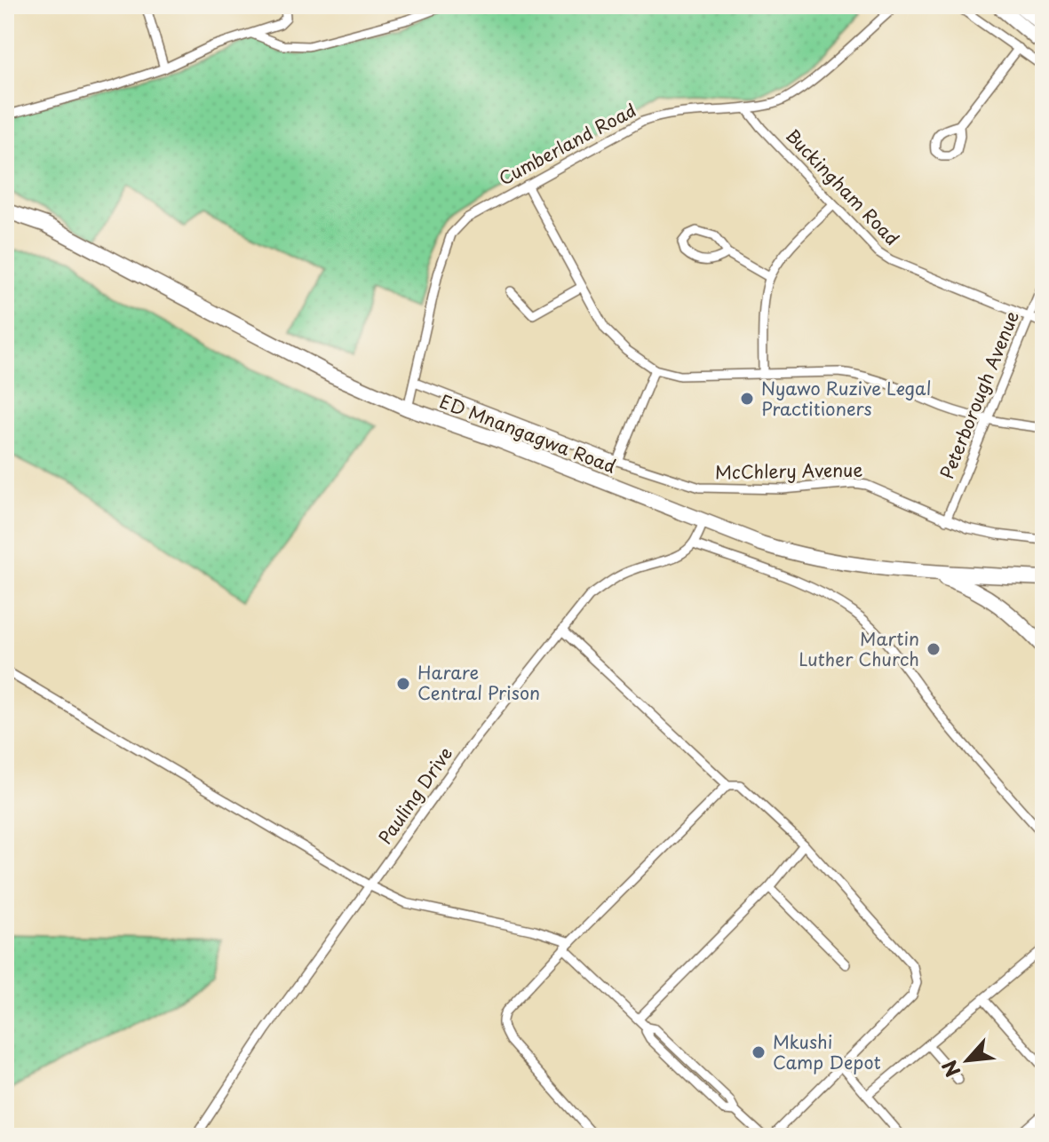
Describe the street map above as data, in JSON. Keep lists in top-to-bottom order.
{
  "streets": {
    "highway": ["ED Mnangagwa Road"],
    "street": [
      "Cumberland Road",
      "Buckingham Road",
      "Peterborough Avenue",
      "McChlery Avenue",
      "Pauling Drive"
    ]
  },
  "crossings": [
    ["Cumberland Road", "Buckingham Road"],
    ["Cumberland Road", "ED Mnangagwa Road"],
    ["Cumberland Road", "McChlery Avenue"],
    ["Buckingham Road", "Peterborough Avenue"],
    ["Peterborough Avenue", "McChlery Avenue"]
  ],
  "places": [
    "Nyawo Ruzive Legal Practitioners",
    "Martin Luther Church",
    "Harare Central Prison",
    "Mkushi Camp Depot"
  ],
  "north": "bottom left"
}
